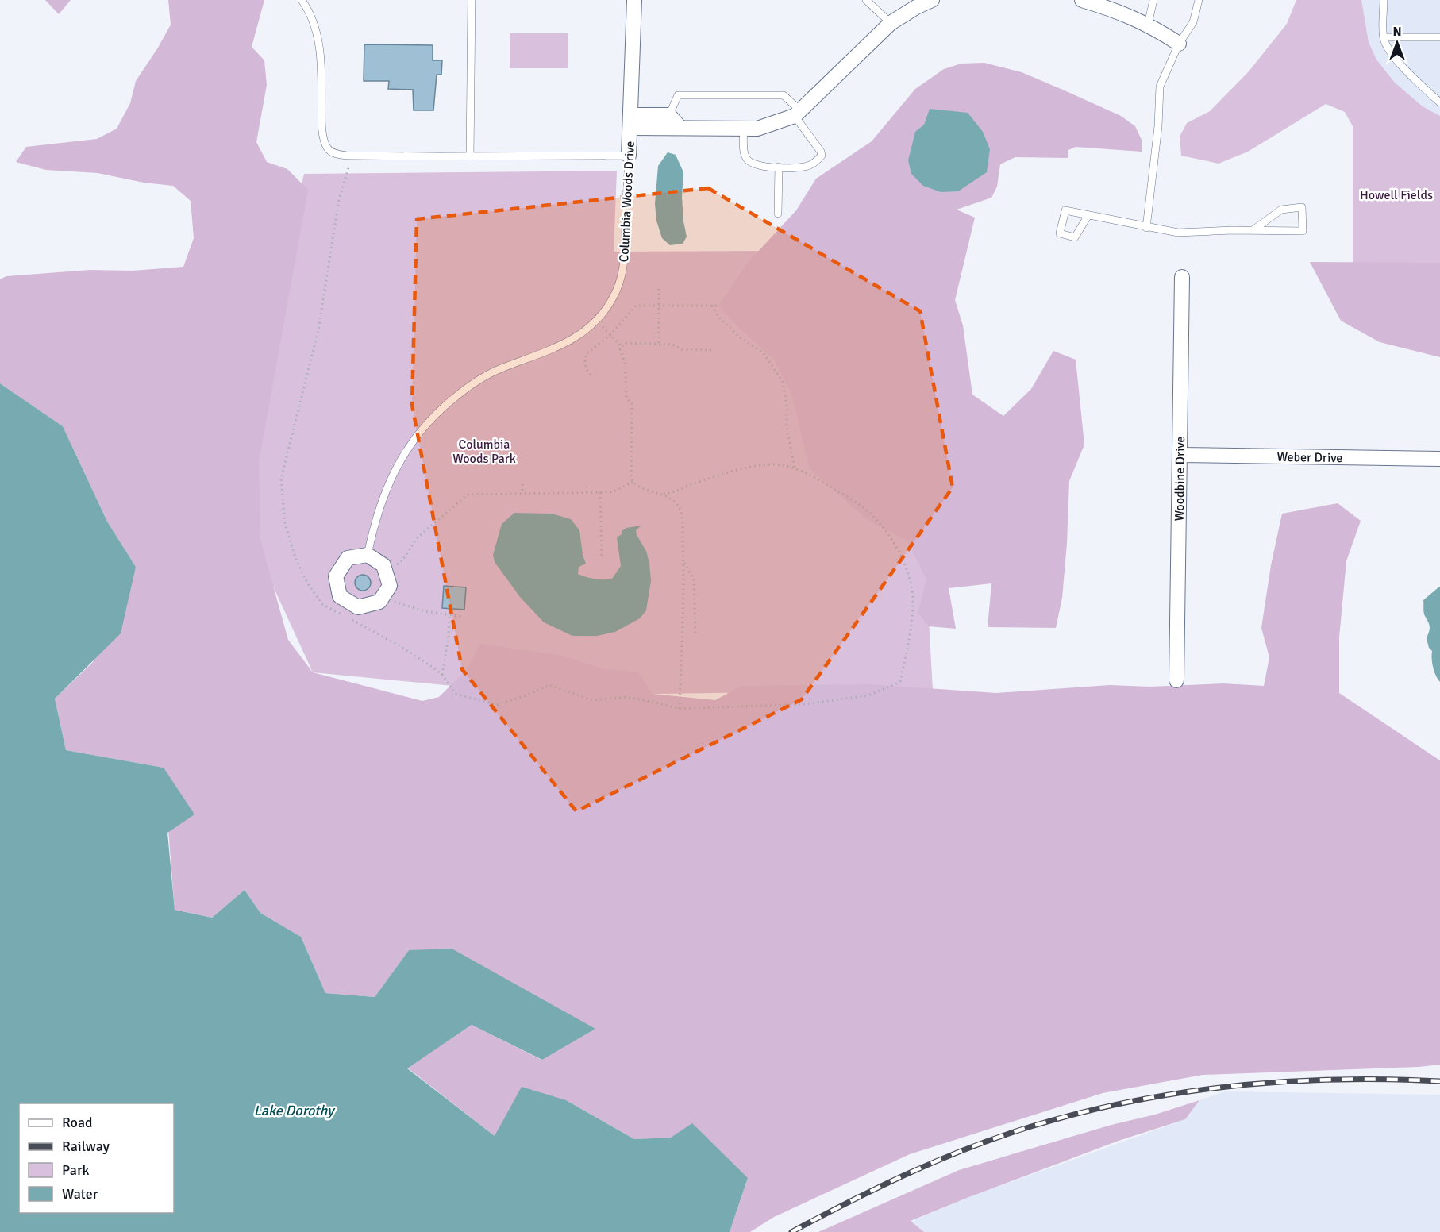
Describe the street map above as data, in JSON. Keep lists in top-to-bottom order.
{
  "streets": {
    "street": ["Columbia Woods Drive", "Weber Drive", "Woodbine Drive"]
  },
  "crossings": [
    ["Weber Drive", "Woodbine Drive"]
  ],
  "water": ["Lake Dorothy"],
  "parks": ["Howell Fields", "Columbia Woods Park"],
  "legend": [
    "Road",
    "Railway",
    "Park",
    "Water"
  ],
  "north": "top"
}
